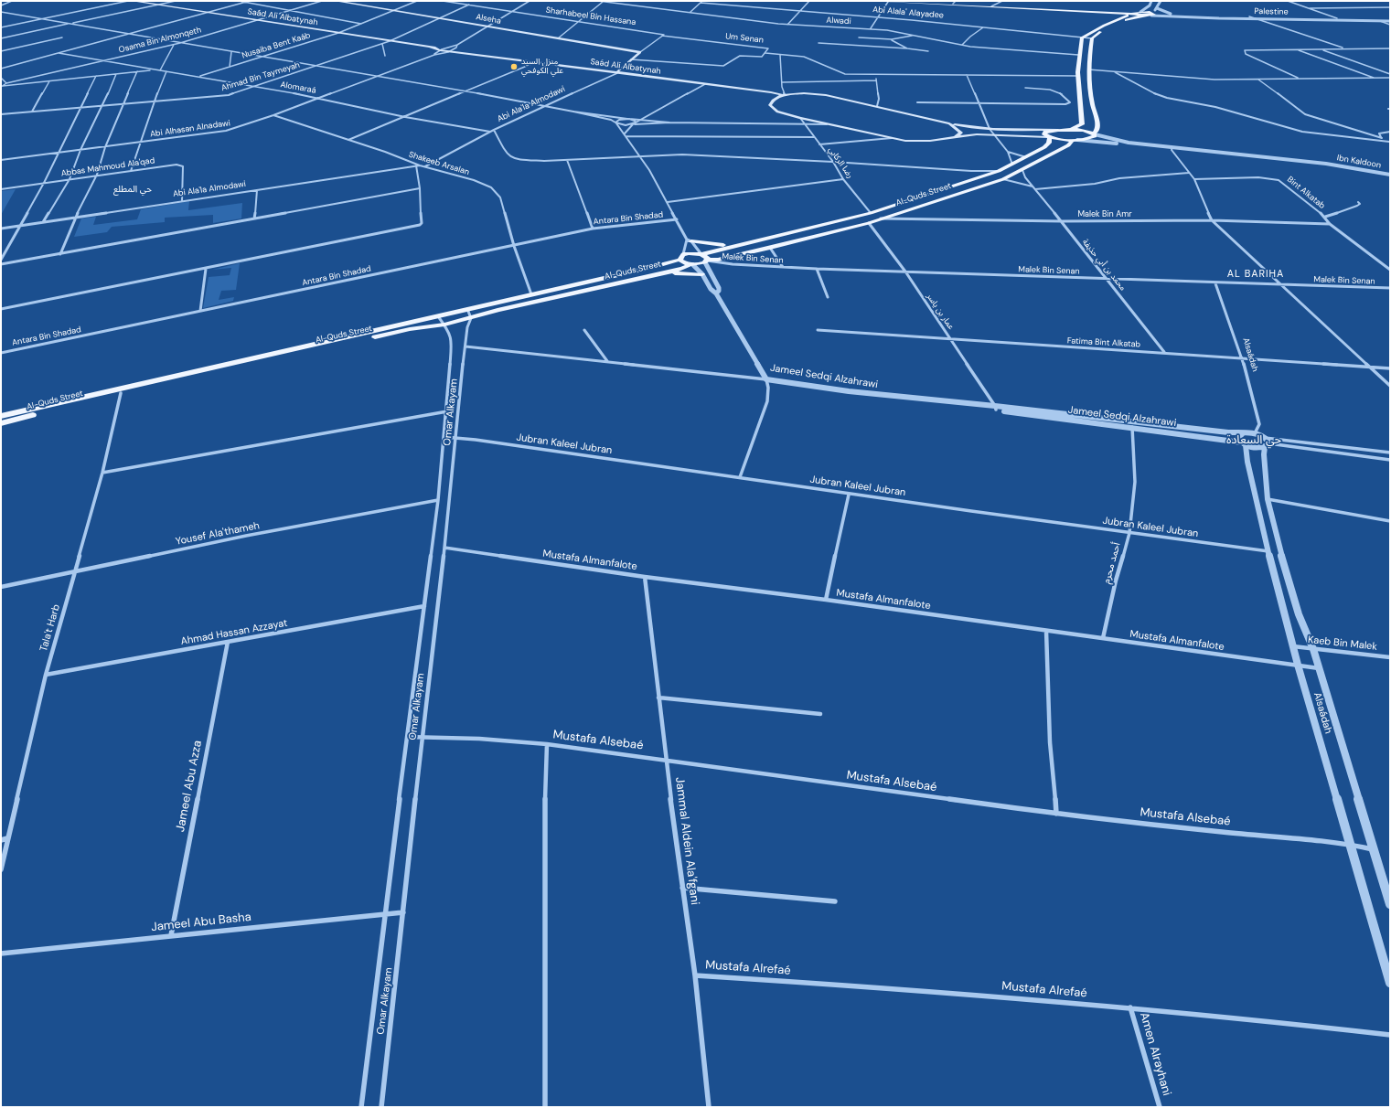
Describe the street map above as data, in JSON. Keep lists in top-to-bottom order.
{
  "streets": {
    "main road": [
      "Saád Ali Albatynah",
      "Alseha",
      "Abi Ala'la Almodawi",
      "Al-Quds Street"
    ],
    "street": [
      "Palestine",
      "Abi Alala' Alayadee",
      "Sharhabeel Bin Hassana",
      "Alwadi",
      "Um Senan",
      "Osama Bin Almonqeth",
      "Nusaiba Bent Kaáb",
      "Ahmad Bin Taymeyah",
      "Alomaraá",
      "Abi Alhasan Alnadawi",
      "Ibn Kaldoon",
      "رضا الركابي",
      "Shakeeb Arsalan",
      "Abbas Mahmoud Ala'qad",
      "Bint Alkatab",
      "Malek Bin Amr",
      "Antara Bin Shadad",
      "Malek Bin Senan",
      "محمد بن أبي حذيفة",
      "عمار بن ياسر",
      "Fatima Bint Alkatab",
      "Alsaádah",
      "Jameel Sedqi Alzahrawi",
      "Omar Alkayam",
      "Jubran Kaleel Jubran",
      "Yousef Ala'thameh",
      "Mustafa Almanfalote",
      "أحمد محرم",
      "Tala't Harb",
      "Ahmad Hassan Azzayat",
      "Kaeb Bin Malek",
      "Mustafa Alsebaé",
      "Jameel Abu Azza",
      "Jammal Aldein Ala'fgani",
      "Jameel Abu Basha",
      "Mustafa Alrefaé",
      "Amen Alrayhani"
    ]
  },
  "crossings": [
    ["Sharhabeel Bin Hassana", "Um Senan"],
    ["Sharhabeel Bin Hassana", "Ahmad Bin Taymeyah"],
    ["Sharhabeel Bin Hassana", "Abi Alhasan Alnadawi"],
    ["Saád Ali Albatynah", "Osama Bin Almonqeth"],
    ["Saád Ali Albatynah", "Nusaiba Bent Kaáb"],
    ["Saád Ali Albatynah", "Ahmad Bin Taymeyah"],
    ["Saád Ali Albatynah", "Abi Ala'la Almodawi"],
    ["Saád Ali Albatynah", "Abi Alhasan Alnadawi"],
    ["Alseha", "Nusaiba Bent Kaáb"],
    ["Alseha", "Ahmad Bin Taymeyah"],
    ["Alseha", "Abi Ala'la Almodawi"],
    ["Alseha", "Abi Alhasan Alnadawi"],
    ["Um Senan", "Abi Ala'la Almodawi"],
    ["Osama Bin Almonqeth", "Alomaraá"],
    ["Nusaiba Bent Kaáb", "Alomaraá"],
    ["Ahmad Bin Taymeyah", "Alomaraá"],
    ["Alomaraá", "Abi Ala'la Almodawi"],
    ["Alomaraá", "Abi Alhasan Alnadawi"],
    ["Abi Ala'la Almodawi", "Shakeeb Arsalan"],
    ["Abi Ala'la Almodawi", "Abbas Mahmoud Ala'qad"],
    ["Abi Alhasan Alnadawi", "Shakeeb Arsalan"],
    ["Shakeeb Arsalan", "Antara Bin Shadad"],
    ["Bint Alkatab", "Malek Bin Amr"],
    ["Al-Quds Street", "Malek Bin Amr"],
    ["Al-Quds Street", "Malek Bin Senan"],
    ["Al-Quds Street", "محمد بن أبي حذيفة"],
    ["Al-Quds Street", "عمار بن ياسر"],
    ["Al-Quds Street", "Omar Alkayam"],
    ["Al-Quds Street", "Tala't Harb"],
    ["Malek Bin Amr", "محمد بن أبي حذيفة"],
    ["Malek Bin Senan", "محمد بن أبي حذيفة"],
    ["Malek Bin Senan", "عمار بن ياسر"],
    ["Malek Bin Senan", "Alsaádah"],
    ["محمد بن أبي حذيفة", "Fatima Bint Alkatab"],
    ["عمار بن ياسر", "Fatima Bint Alkatab"],
    ["عمار بن ياسر", "Jameel Sedqi Alzahrawi"],
    ["Fatima Bint Alkatab", "Alsaádah"],
    ["Alsaádah", "Jameel Sedqi Alzahrawi"],
    ["Alsaádah", "Jubran Kaleel Jubran"],
    ["Alsaádah", "Mustafa Almanfalote"],
    ["Alsaádah", "Kaeb Bin Malek"],
    ["Alsaádah", "Mustafa Alsebaé"],
    ["Jameel Sedqi Alzahrawi", "أحمد محرم"],
    ["Omar Alkayam", "Jubran Kaleel Jubran"],
    ["Omar Alkayam", "Yousef Ala'thameh"],
    ["Omar Alkayam", "Mustafa Almanfalote"],
    ["Omar Alkayam", "Ahmad Hassan Azzayat"],
    ["Omar Alkayam", "Mustafa Alsebaé"],
    ["Omar Alkayam", "Jameel Abu Basha"],
    ["Jubran Kaleel Jubran", "أحمد محرم"],
    ["Yousef Ala'thameh", "Tala't Harb"],
    ["Mustafa Almanfalote", "أحمد محرم"],
    ["Mustafa Almanfalote", "Jammal Aldein Ala'fgani"],
    ["Tala't Harb", "Ahmad Hassan Azzayat"],
    ["Ahmad Hassan Azzayat", "Jameel Abu Azza"],
    ["Mustafa Alsebaé", "Jammal Aldein Ala'fgani"],
    ["Jameel Abu Azza", "Jameel Abu Basha"],
    ["Jammal Aldein Ala'fgani", "Mustafa Alrefaé"],
    ["Mustafa Alrefaé", "Amen Alrayhani"]
  ],
  "districts": ["حي المطلع", "AL BARIHA", "حي السعادة"],
  "places": ["منزل السيد علي الكوفحي"]
}
